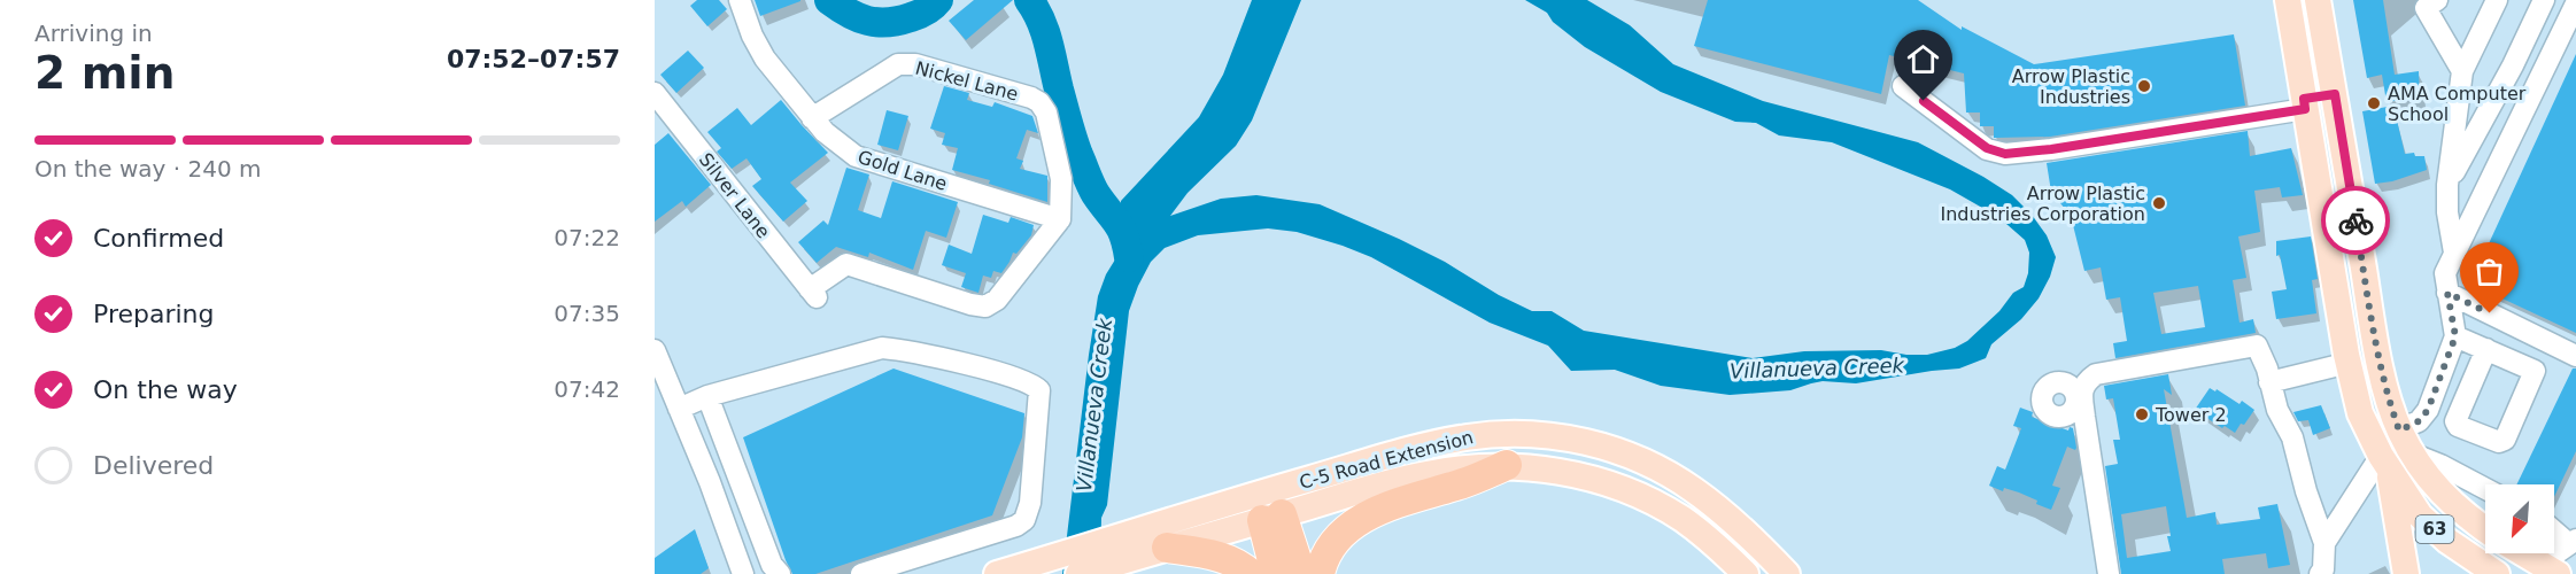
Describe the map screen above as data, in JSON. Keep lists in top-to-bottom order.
{
  "streets": {
    "main road": ["C-5 Road Extension", "63"],
    "street": ["Nickel Lane", "Gold Lane", "Silver Lane"]
  },
  "crossings": [
    ["Nickel Lane", "Gold Lane"],
    ["Nickel Lane", "Silver Lane"],
    ["Gold Lane", "Silver Lane"]
  ],
  "water": ["Villanueva Creek"],
  "places": [
    "Arrow Plastic Industries",
    "AMA Computer School",
    "Arrow Plastic Industries Corporation",
    "Tower 2"
  ],
  "north": "bottom left",
  "page": {
    "heading": ["2 min", "Arriving in", "07:52–07:57"],
    "bar": "On the way · 240 m",
    "list": [
      ["Confirmed", "07:22"],
      ["Preparing", "07:35"],
      ["On the way", "07:42"],
      "Delivered"
    ]
  }
}
